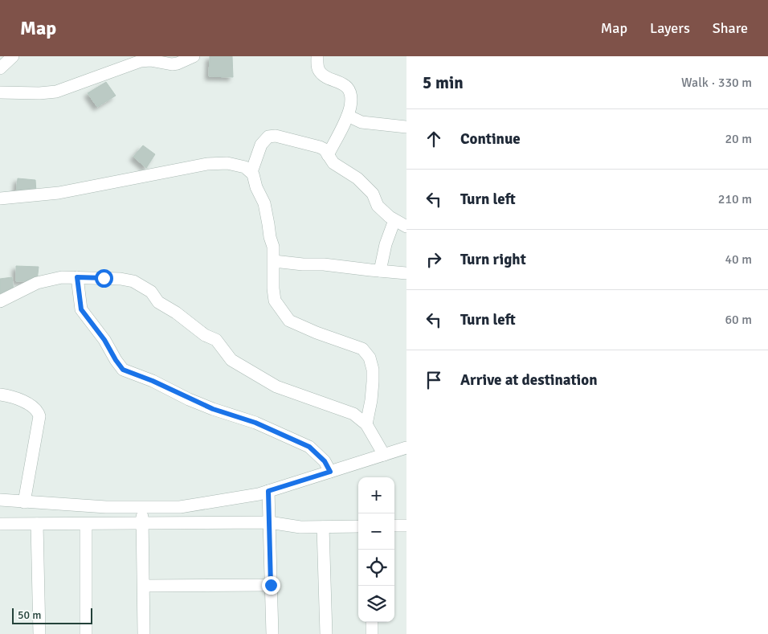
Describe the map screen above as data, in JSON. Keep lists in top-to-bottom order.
{
  "scale_bar": "50 m",
  "page": {
    "header": "Map",
    "nav": ["Map", "Layers", "Share"],
    "heading": ["5 min", "Walk · 330 m"],
    "list": [
      ["Continue", "20 m"],
      ["Turn left", "210 m"],
      ["Turn right", "40 m"],
      ["Turn left", "60 m"],
      "Arrive at destination"
    ],
    "map_buttons": ["+", "−"],
    "scale": "50 m"
  }
}
